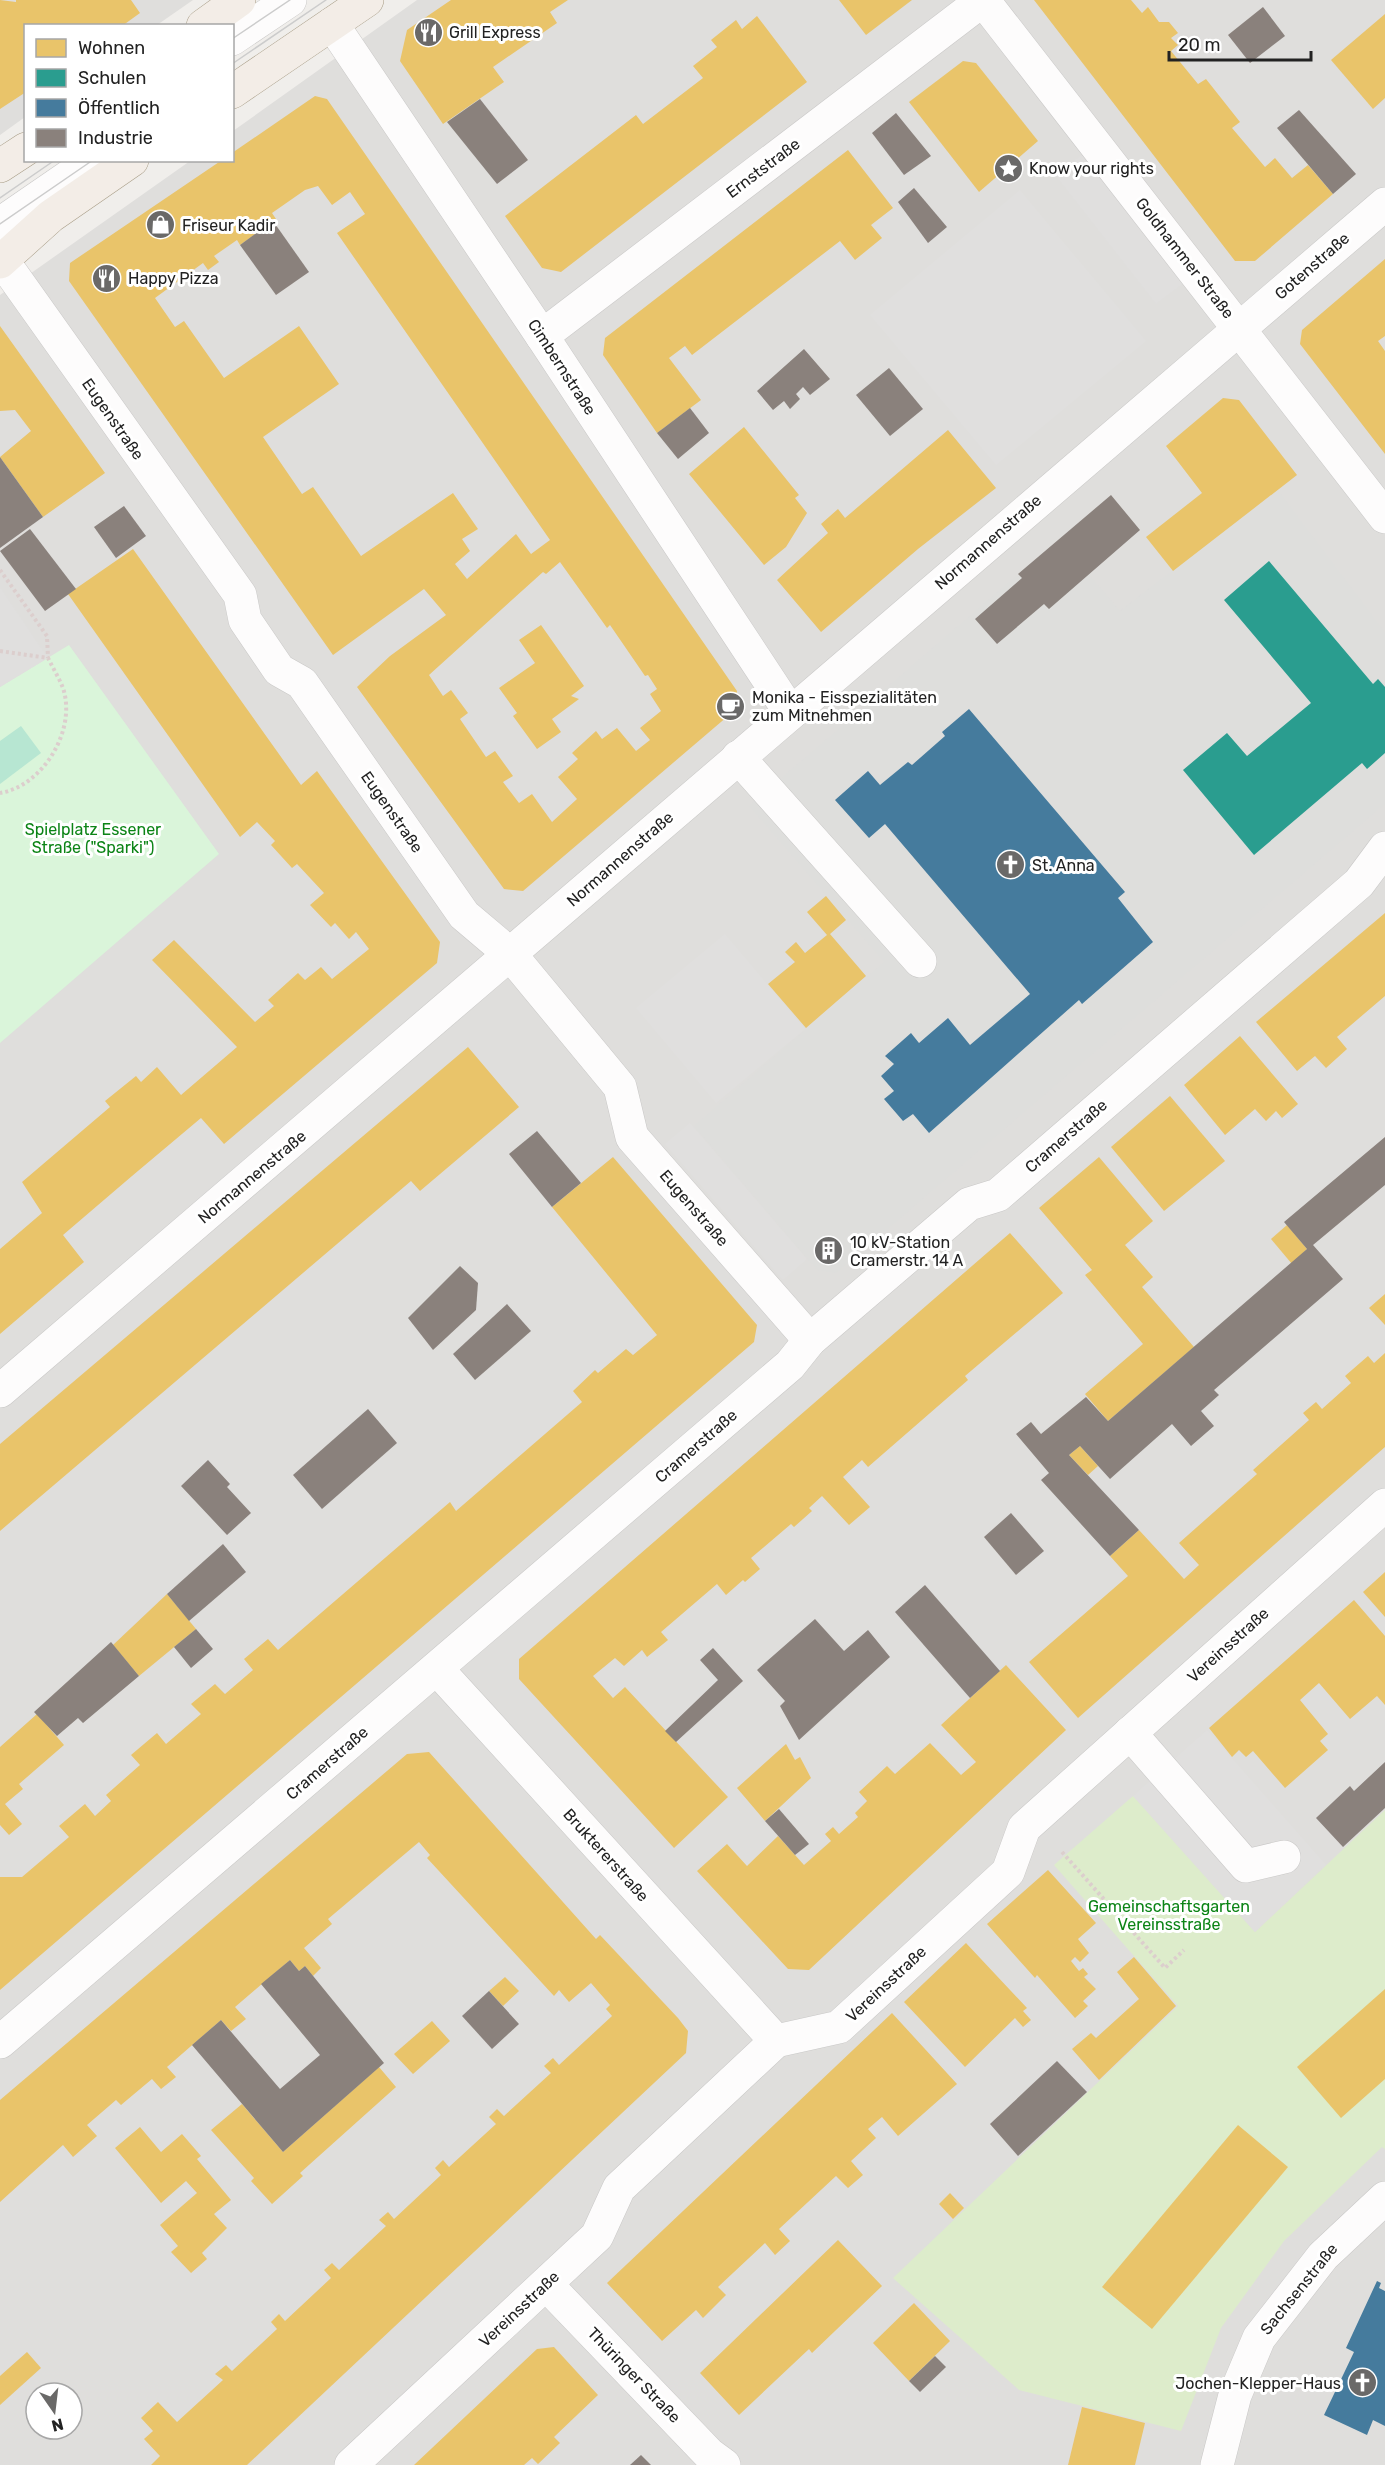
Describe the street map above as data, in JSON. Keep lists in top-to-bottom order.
{
  "streets": {
    "street": [
      "Ernststraße",
      "Goldhammer Straße",
      "Gotenstraße",
      "Cimbernstraße",
      "Eugenstraße",
      "Normannenstraße",
      "Cramerstraße",
      "Vereinsstraße",
      "Bruktererstraße",
      "Sachsenstraße",
      "Thüringer Straße"
    ]
  },
  "crossings": [
    ["Ernststraße", "Goldhammer Straße"],
    ["Ernststraße", "Cimbernstraße"],
    ["Goldhammer Straße", "Gotenstraße"],
    ["Goldhammer Straße", "Normannenstraße"],
    ["Gotenstraße", "Normannenstraße"],
    ["Cimbernstraße", "Normannenstraße"],
    ["Eugenstraße", "Normannenstraße"],
    ["Eugenstraße", "Cramerstraße"],
    ["Cramerstraße", "Bruktererstraße"],
    ["Vereinsstraße", "Bruktererstraße"],
    ["Vereinsstraße", "Thüringer Straße"]
  ],
  "parks": ["Spielplatz Essener Straße (\"Sparki\")", "Gemeinschaftsgarten Vereinsstraße"],
  "places": {
    "restaurant": ["Grill Express", "Happy Pizza"],
    "place": ["Know your rights"],
    "shop": ["Friseur Kadir"],
    "cafe": ["Monika - Eisspezialitäten zum Mitnehmen"],
    "church": ["St. Anna", "Jochen-Klepper-Haus"],
    "building": ["10 kV-Station Cramerstr. 14 A"]
  },
  "legend": [
    "Wohnen",
    "Schulen",
    "Öffentlich",
    "Industrie"
  ],
  "scale_bar": "20 m",
  "north": "bottom"
}
